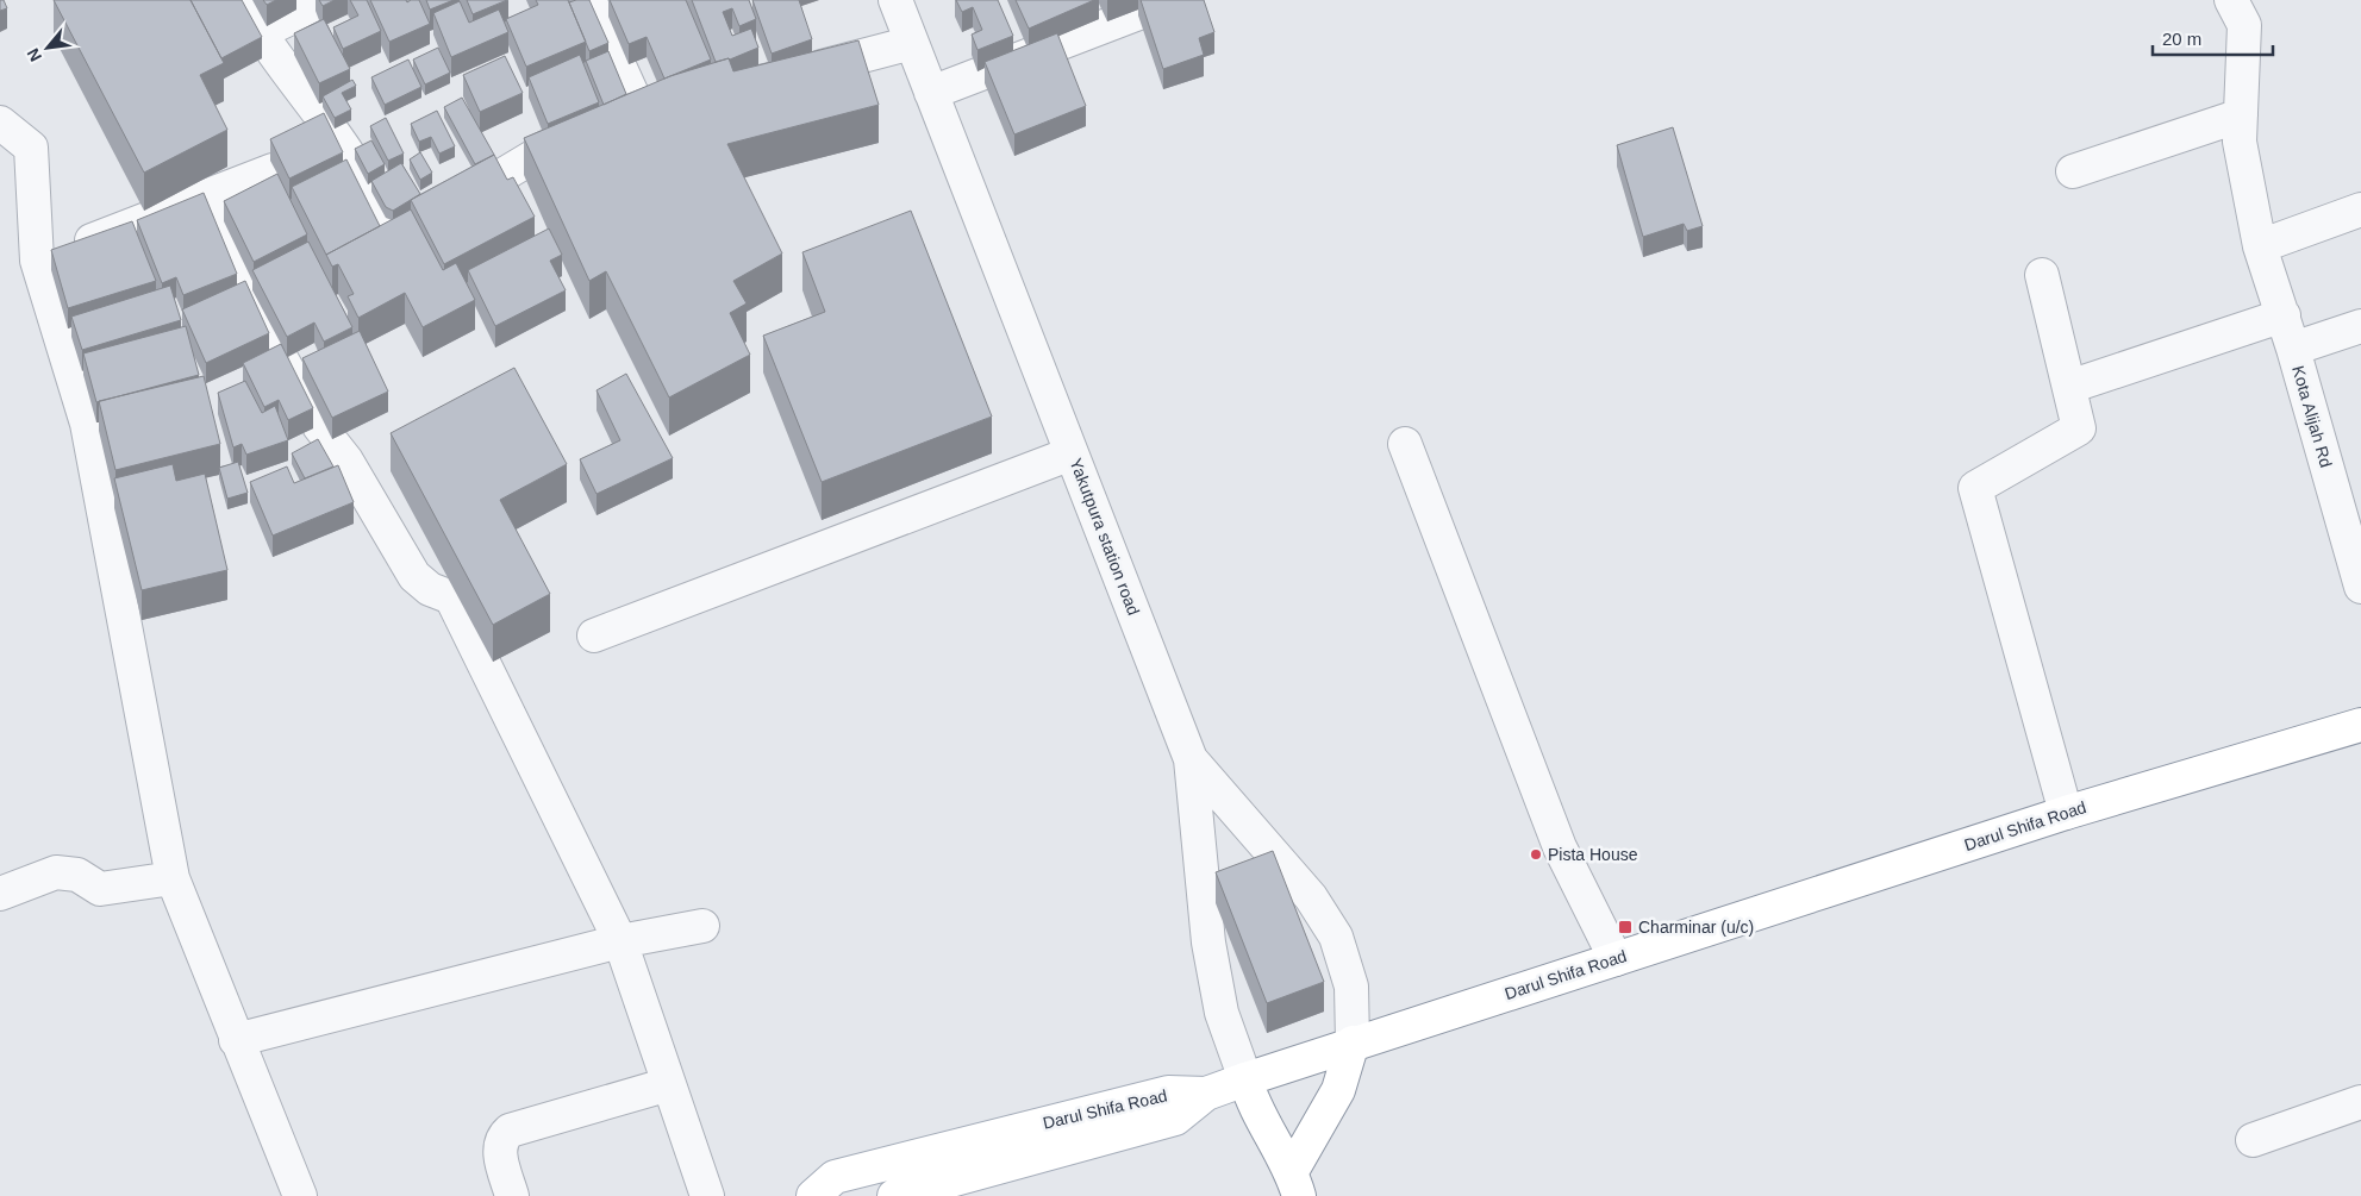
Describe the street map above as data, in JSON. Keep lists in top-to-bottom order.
{
  "streets": {
    "main road": ["Darul Shifa Road"],
    "street": ["Kota Alijah Rd", "Yakutpura station road"]
  },
  "crossings": [
    ["Yakutpura station road", "Darul Shifa Road"]
  ],
  "places": {
    "other": ["Pista House"],
    "transit": ["Charminar (u/c)"]
  },
  "scale_bar": "20 m",
  "north": "bottom left"
}
